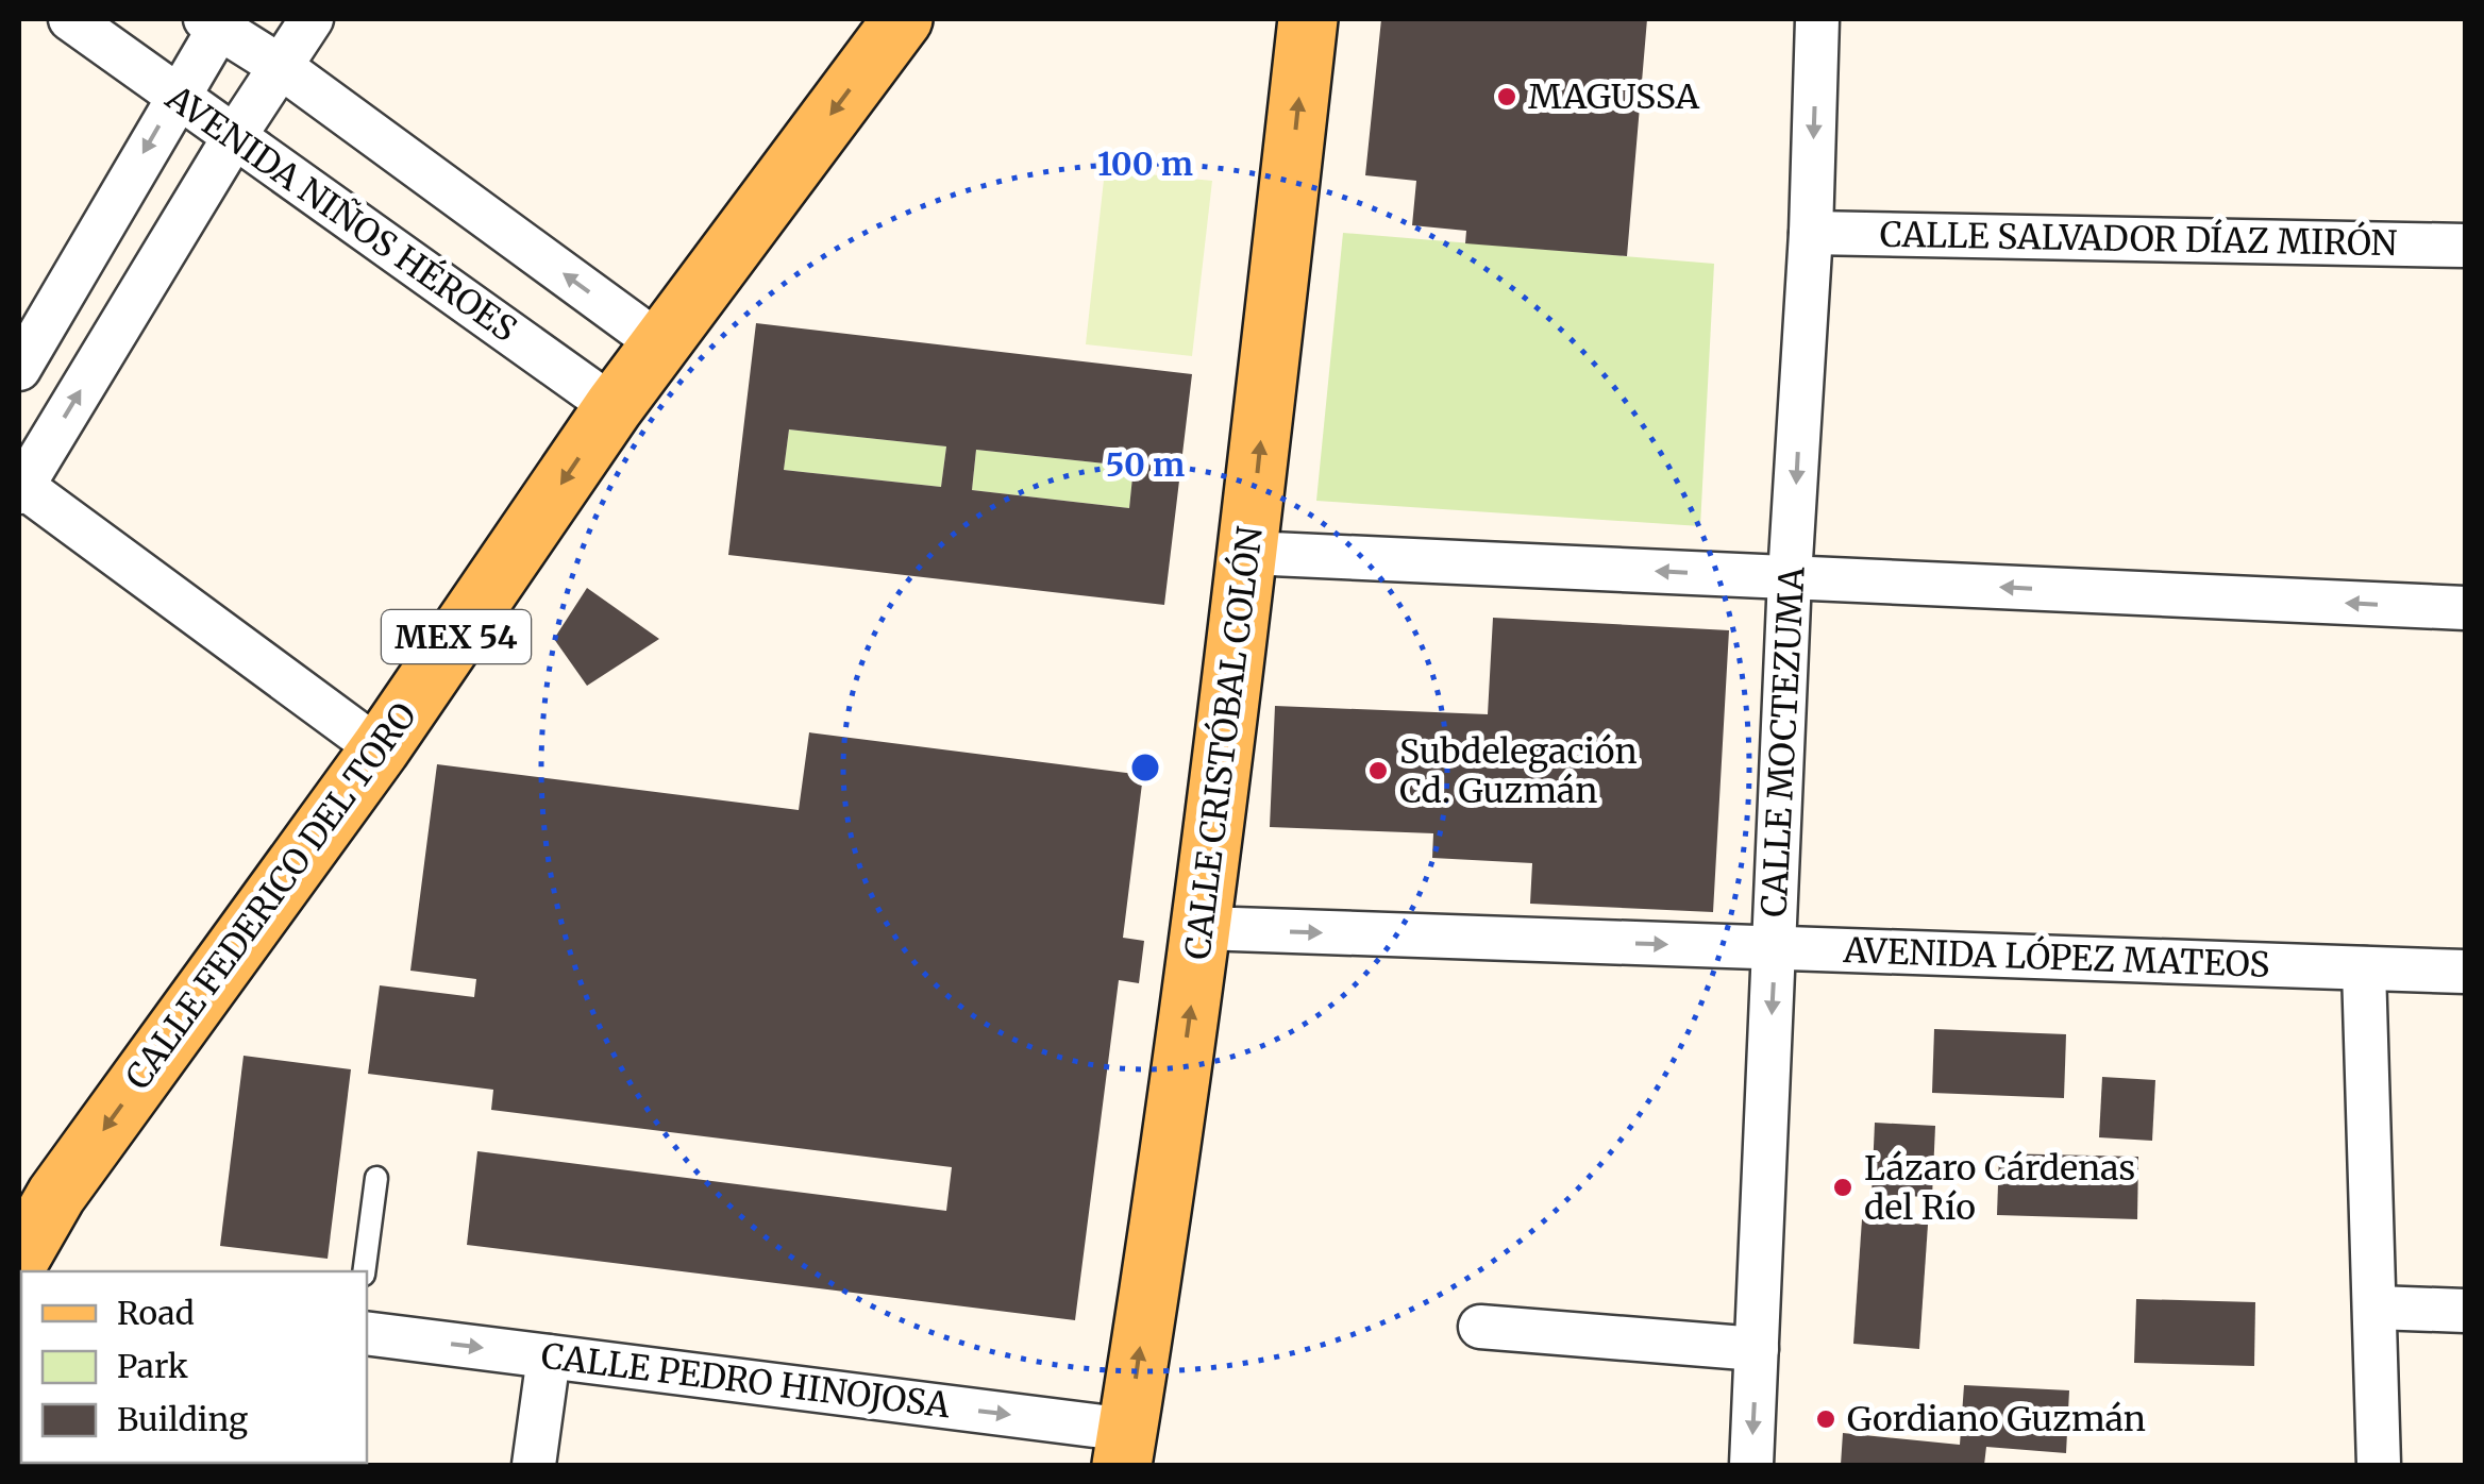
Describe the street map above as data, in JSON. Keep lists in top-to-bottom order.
{
  "streets": {
    "main road": ["MEX 54", "CALLE CRISTÓBAL COLÓN", "CALLE FEDERICO DEL TORO"],
    "street": [
      "AVENIDA NIÑOS HÉROES",
      "CALLE SALVADOR DÍAZ MIRÓN",
      "CALLE MOCTEZUMA",
      "AVENIDA LÓPEZ MATEOS",
      "CALLE PEDRO HINOJOSA"
    ]
  },
  "crossings": [
    ["AVENIDA NIÑOS HÉROES", "CALLE FEDERICO DEL TORO"],
    ["CALLE SALVADOR DÍAZ MIRÓN", "CALLE MOCTEZUMA"],
    ["CALLE MOCTEZUMA", "AVENIDA LÓPEZ MATEOS"],
    ["CALLE CRISTÓBAL COLÓN", "AVENIDA LÓPEZ MATEOS"],
    ["CALLE CRISTÓBAL COLÓN", "CALLE PEDRO HINOJOSA"]
  ],
  "one_way": [
    "CALLE MOCTEZUMA",
    "CALLE CRISTÓBAL COLÓN",
    "CALLE FEDERICO DEL TORO",
    "CALLE PEDRO HINOJOSA"
  ],
  "places": [
    "MAGUSSA",
    "Subdelegación Cd. Guzmán",
    "Lázaro Cárdenas del Río",
    "Gordiano Guzmán"
  ],
  "legend": ["Road", "Park", "Building"],
  "rings": ["100 m", "50 m"]
}
